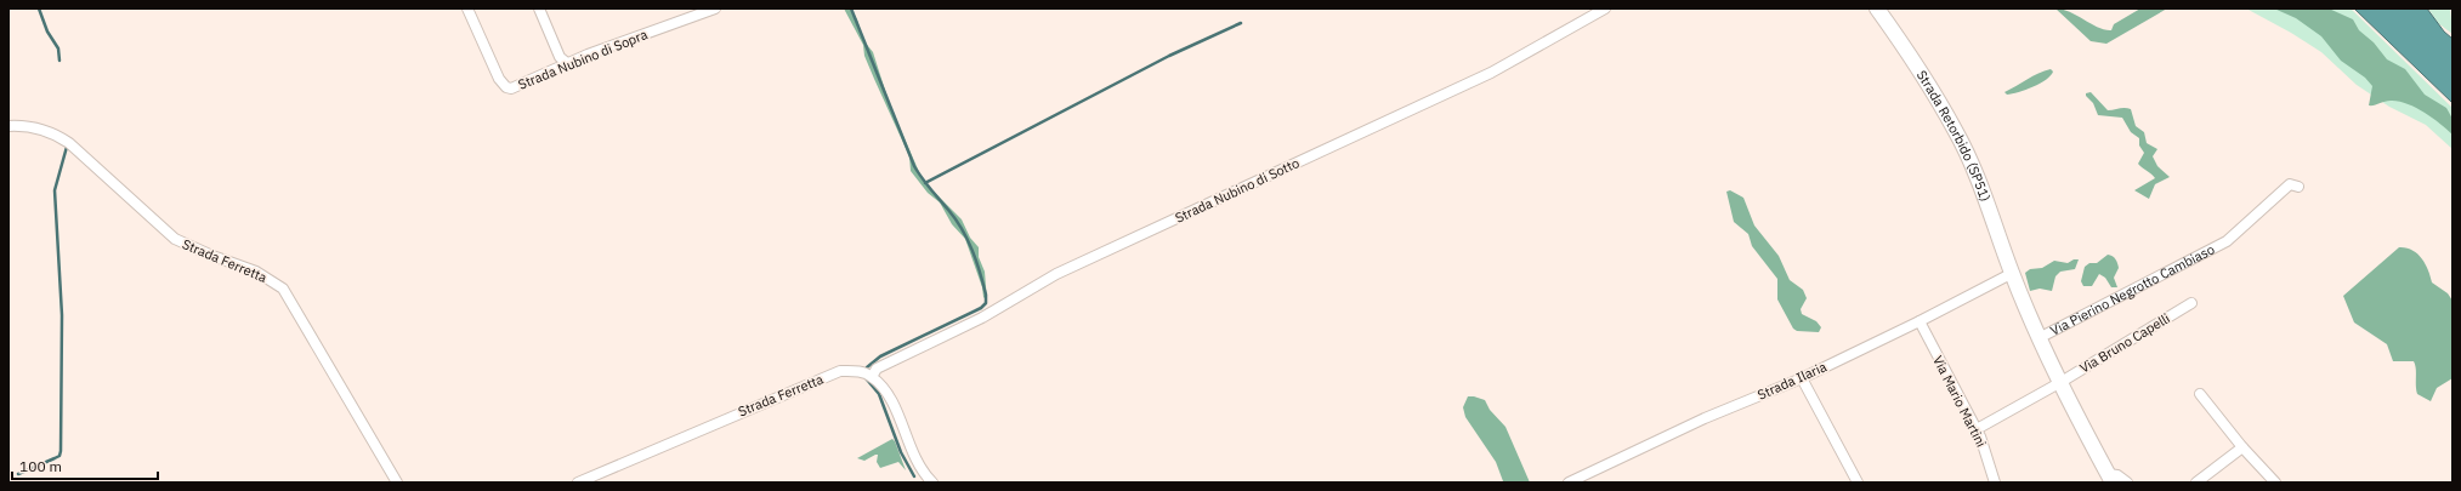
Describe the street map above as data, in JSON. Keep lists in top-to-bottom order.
{
  "streets": {
    "street": [
      "Strada Nubino di Sopra",
      "Strada Retorbido (SP51)",
      "Strada Nubino di Sotto",
      "Strada Ferretta",
      "Via Pierino Negrotto Cambiaso",
      "Via Bruno Capelli",
      "Strada Ilaria",
      "Via Mario Martini"
    ]
  },
  "crossings": [
    ["Strada Retorbido (SP51)", "Via Pierino Negrotto Cambiaso"],
    ["Strada Retorbido (SP51)", "Strada Ilaria"],
    ["Strada Nubino di Sotto", "Strada Ferretta"],
    ["Via Pierino Negrotto Cambiaso", "Via Bruno Capelli"],
    ["Via Pierino Negrotto Cambiaso", "Strada Ilaria"],
    ["Via Bruno Capelli", "Via Mario Martini"],
    ["Strada Ilaria", "Via Mario Martini"]
  ],
  "scale_bar": "100 m"
}
